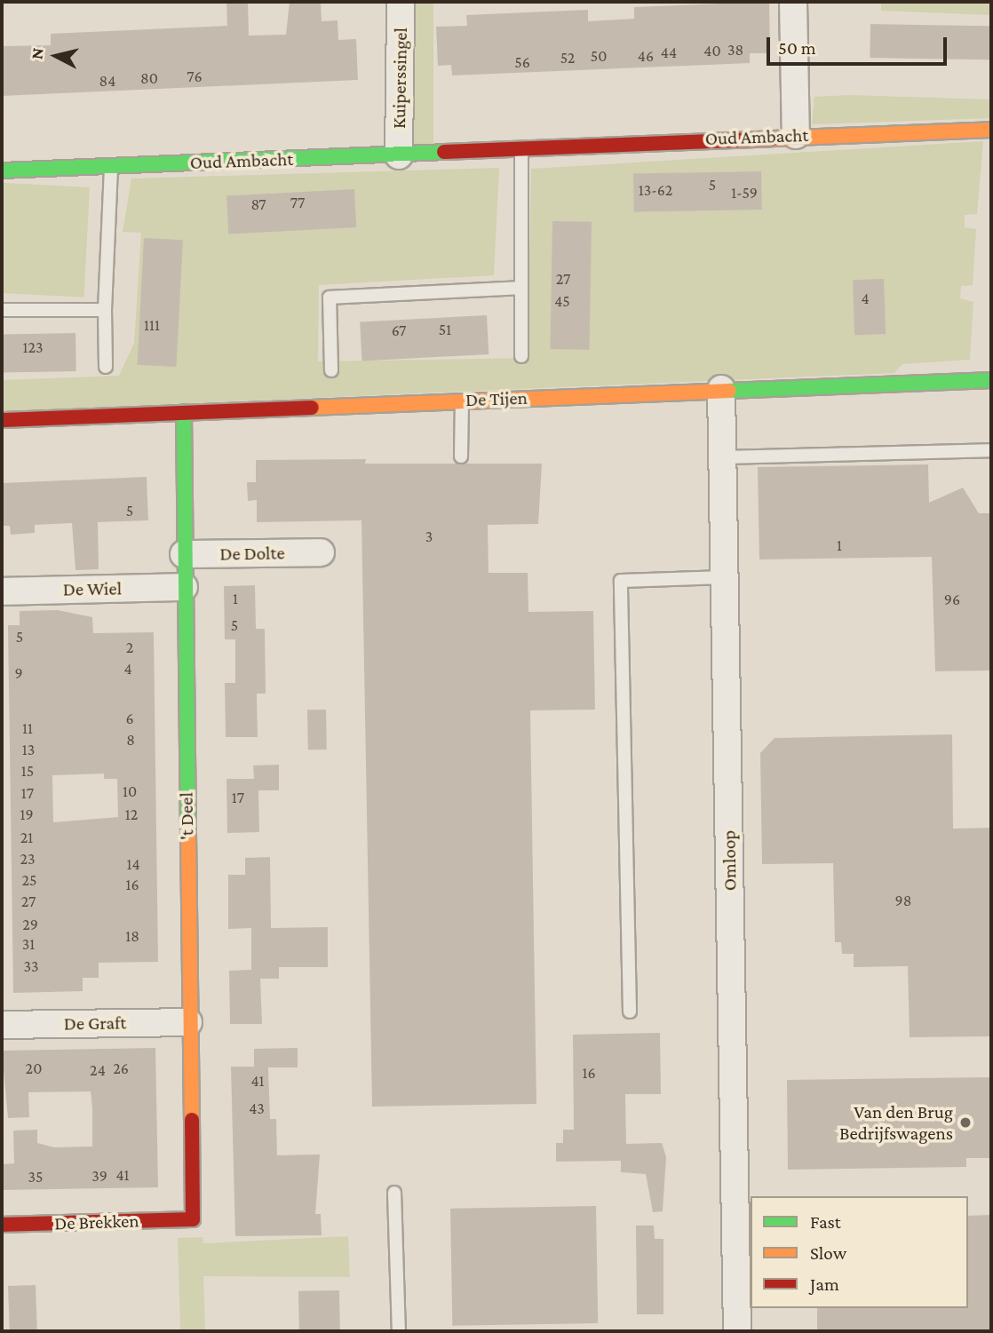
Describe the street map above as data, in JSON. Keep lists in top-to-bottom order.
{
  "streets": {
    "street": [
      "Kuiperssingel",
      "Oud Ambacht",
      "De Tijen",
      "De Dolte",
      "De Wiel",
      "'t Deel",
      "Omloop",
      "De Graft",
      "De Brekken"
    ]
  },
  "crossings": [
    ["Kuiperssingel", "Oud Ambacht"],
    ["De Tijen", "'t Deel"],
    ["De Tijen", "Omloop"],
    ["De Dolte", "'t Deel"],
    ["De Wiel", "'t Deel"],
    ["'t Deel", "De Graft"],
    ["'t Deel", "De Brekken"]
  ],
  "places": ["Van den Brug Bedrijfswagens"],
  "house_numbers": [
    "38",
    "40",
    "44",
    "50",
    "46",
    "52",
    "56",
    "76",
    "80",
    "84",
    "5",
    "13-62",
    "1-59",
    "77",
    "87",
    "27",
    "4",
    "45",
    "111",
    "51",
    "67",
    "123",
    "5",
    "3",
    "1",
    "1",
    "96",
    "5",
    "5",
    "2",
    "4",
    "9",
    "6",
    "11",
    "8",
    "13",
    "15",
    "10",
    "17",
    "17",
    "19",
    "12",
    "21",
    "23",
    "14",
    "25",
    "16",
    "98",
    "27",
    "29",
    "18",
    "31",
    "33",
    "20",
    "26",
    "24",
    "16",
    "41",
    "43",
    "41",
    "39",
    "35"
  ],
  "legend": ["Fast", "Slow", "Jam"],
  "scale_bar": "50 m",
  "north": "left"
}
